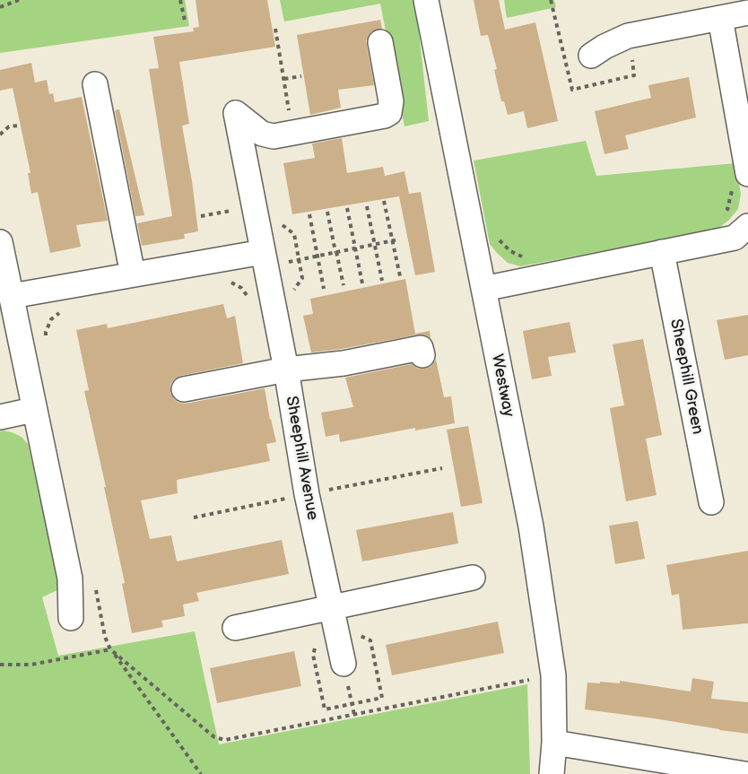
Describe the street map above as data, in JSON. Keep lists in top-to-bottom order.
{
  "streets": {
    "street": ["Sheephill Green", "Westway", "Sheephill Avenue"]
  }
}
